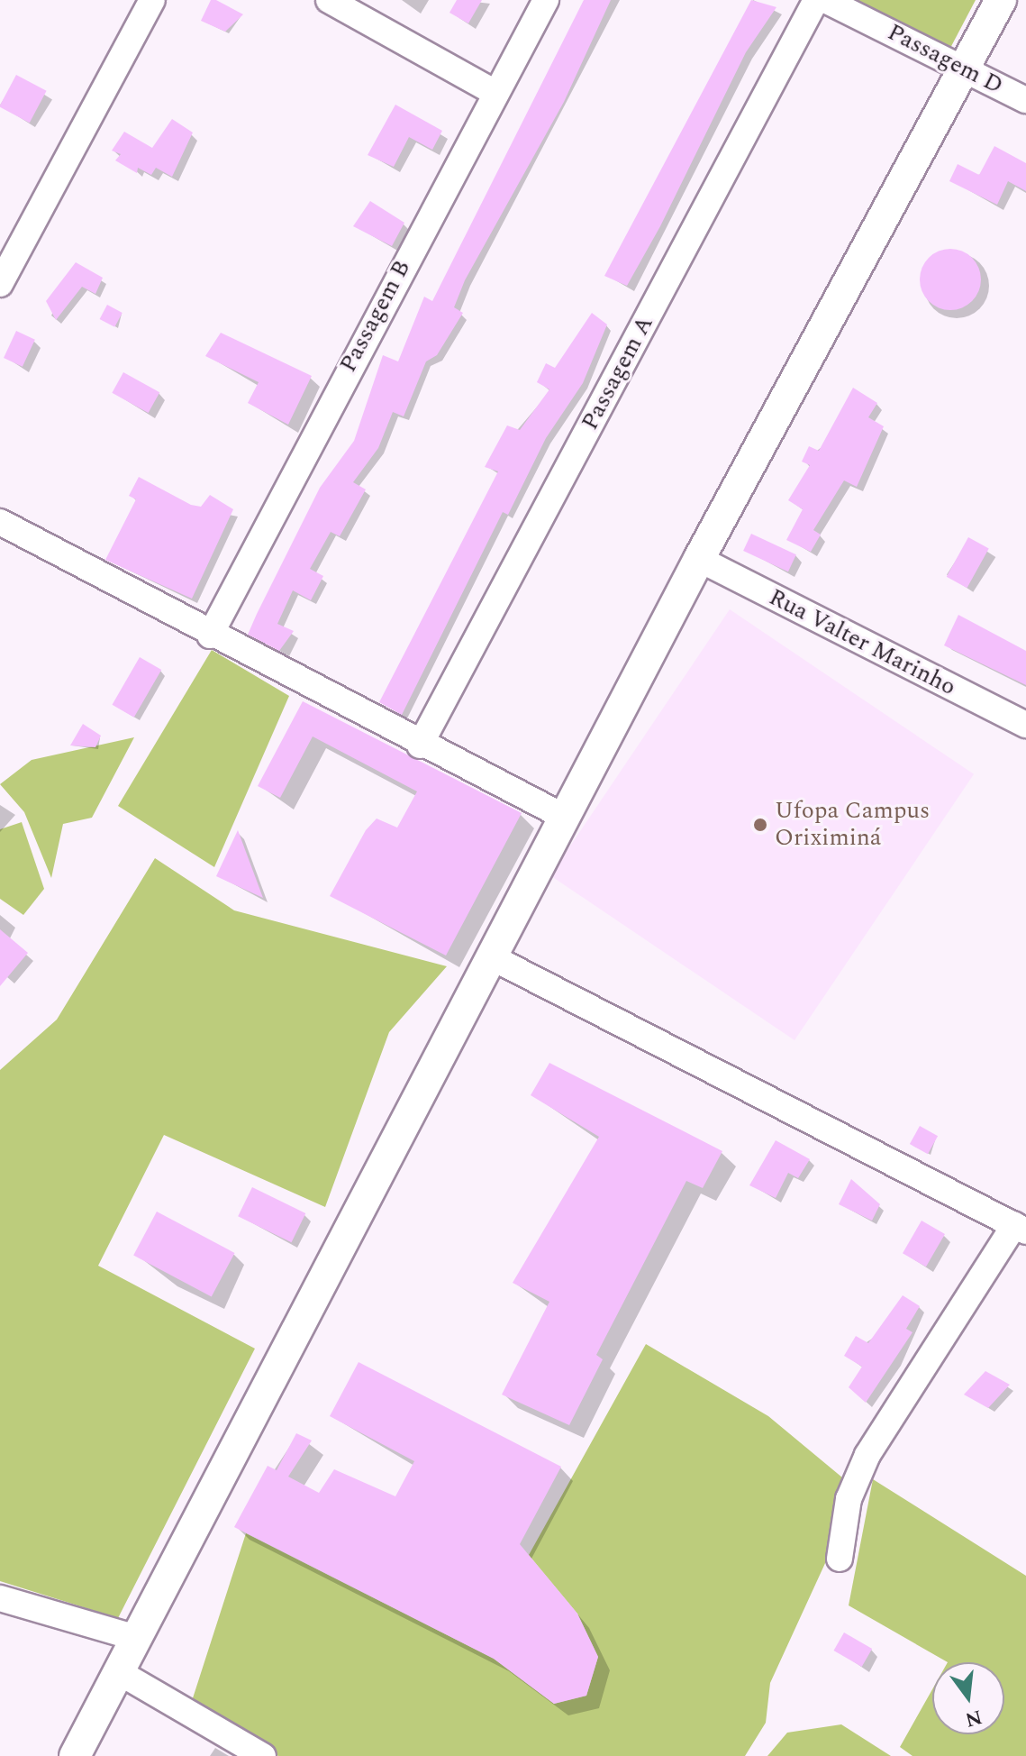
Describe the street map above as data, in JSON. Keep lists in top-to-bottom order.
{
  "streets": {
    "street": [
      "Passagem D",
      "Passagem B",
      "Passagem A",
      "Rua Valter Marinho"
    ]
  },
  "places": ["Ufopa Campus Oriximiná"],
  "north": "bottom"
}
